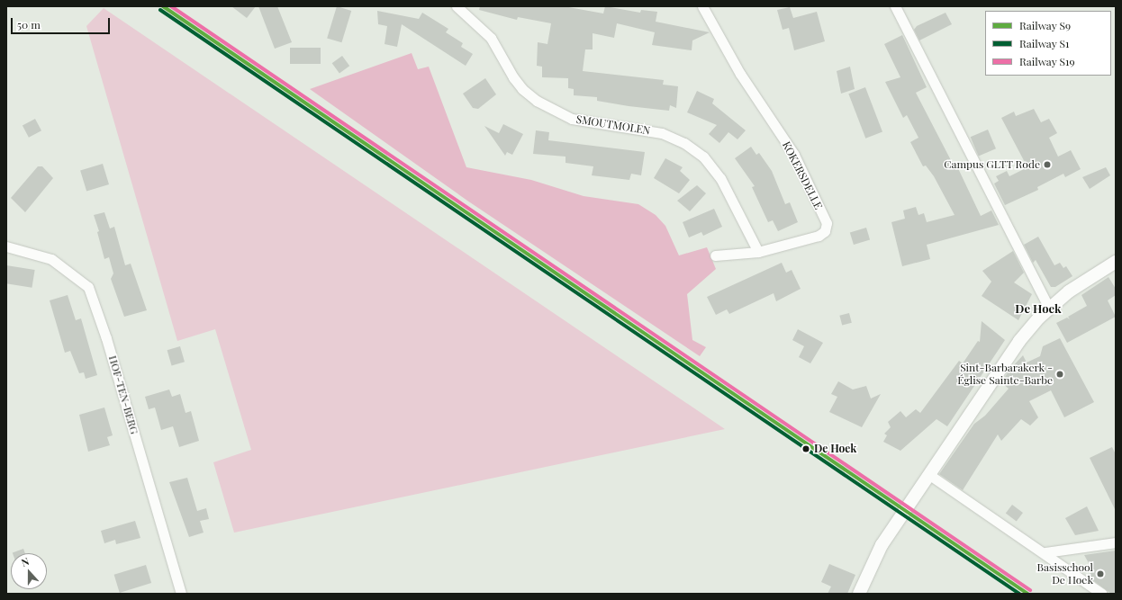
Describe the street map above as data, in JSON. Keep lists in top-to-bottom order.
{
  "streets": {
    "street": ["SMOUTMOLEN", "KOKERSDELLE", "HOF-TEN-BERG"]
  },
  "crossings": [
    ["SMOUTMOLEN", "KOKERSDELLE"]
  ],
  "districts": ["De Hoek"],
  "places": [
    "Campus GLTT Rode",
    "Sint-Barbarakerk - Église Sainte-Barbe",
    "De Hoek",
    "Basisschool De Hoek"
  ],
  "lines": ["rail line S9", "rail line S19", "rail line S1"],
  "legend": ["Railway S9", "Railway S1", "Railway S19"],
  "scale_bar": "50 m",
  "north": "top"
}
